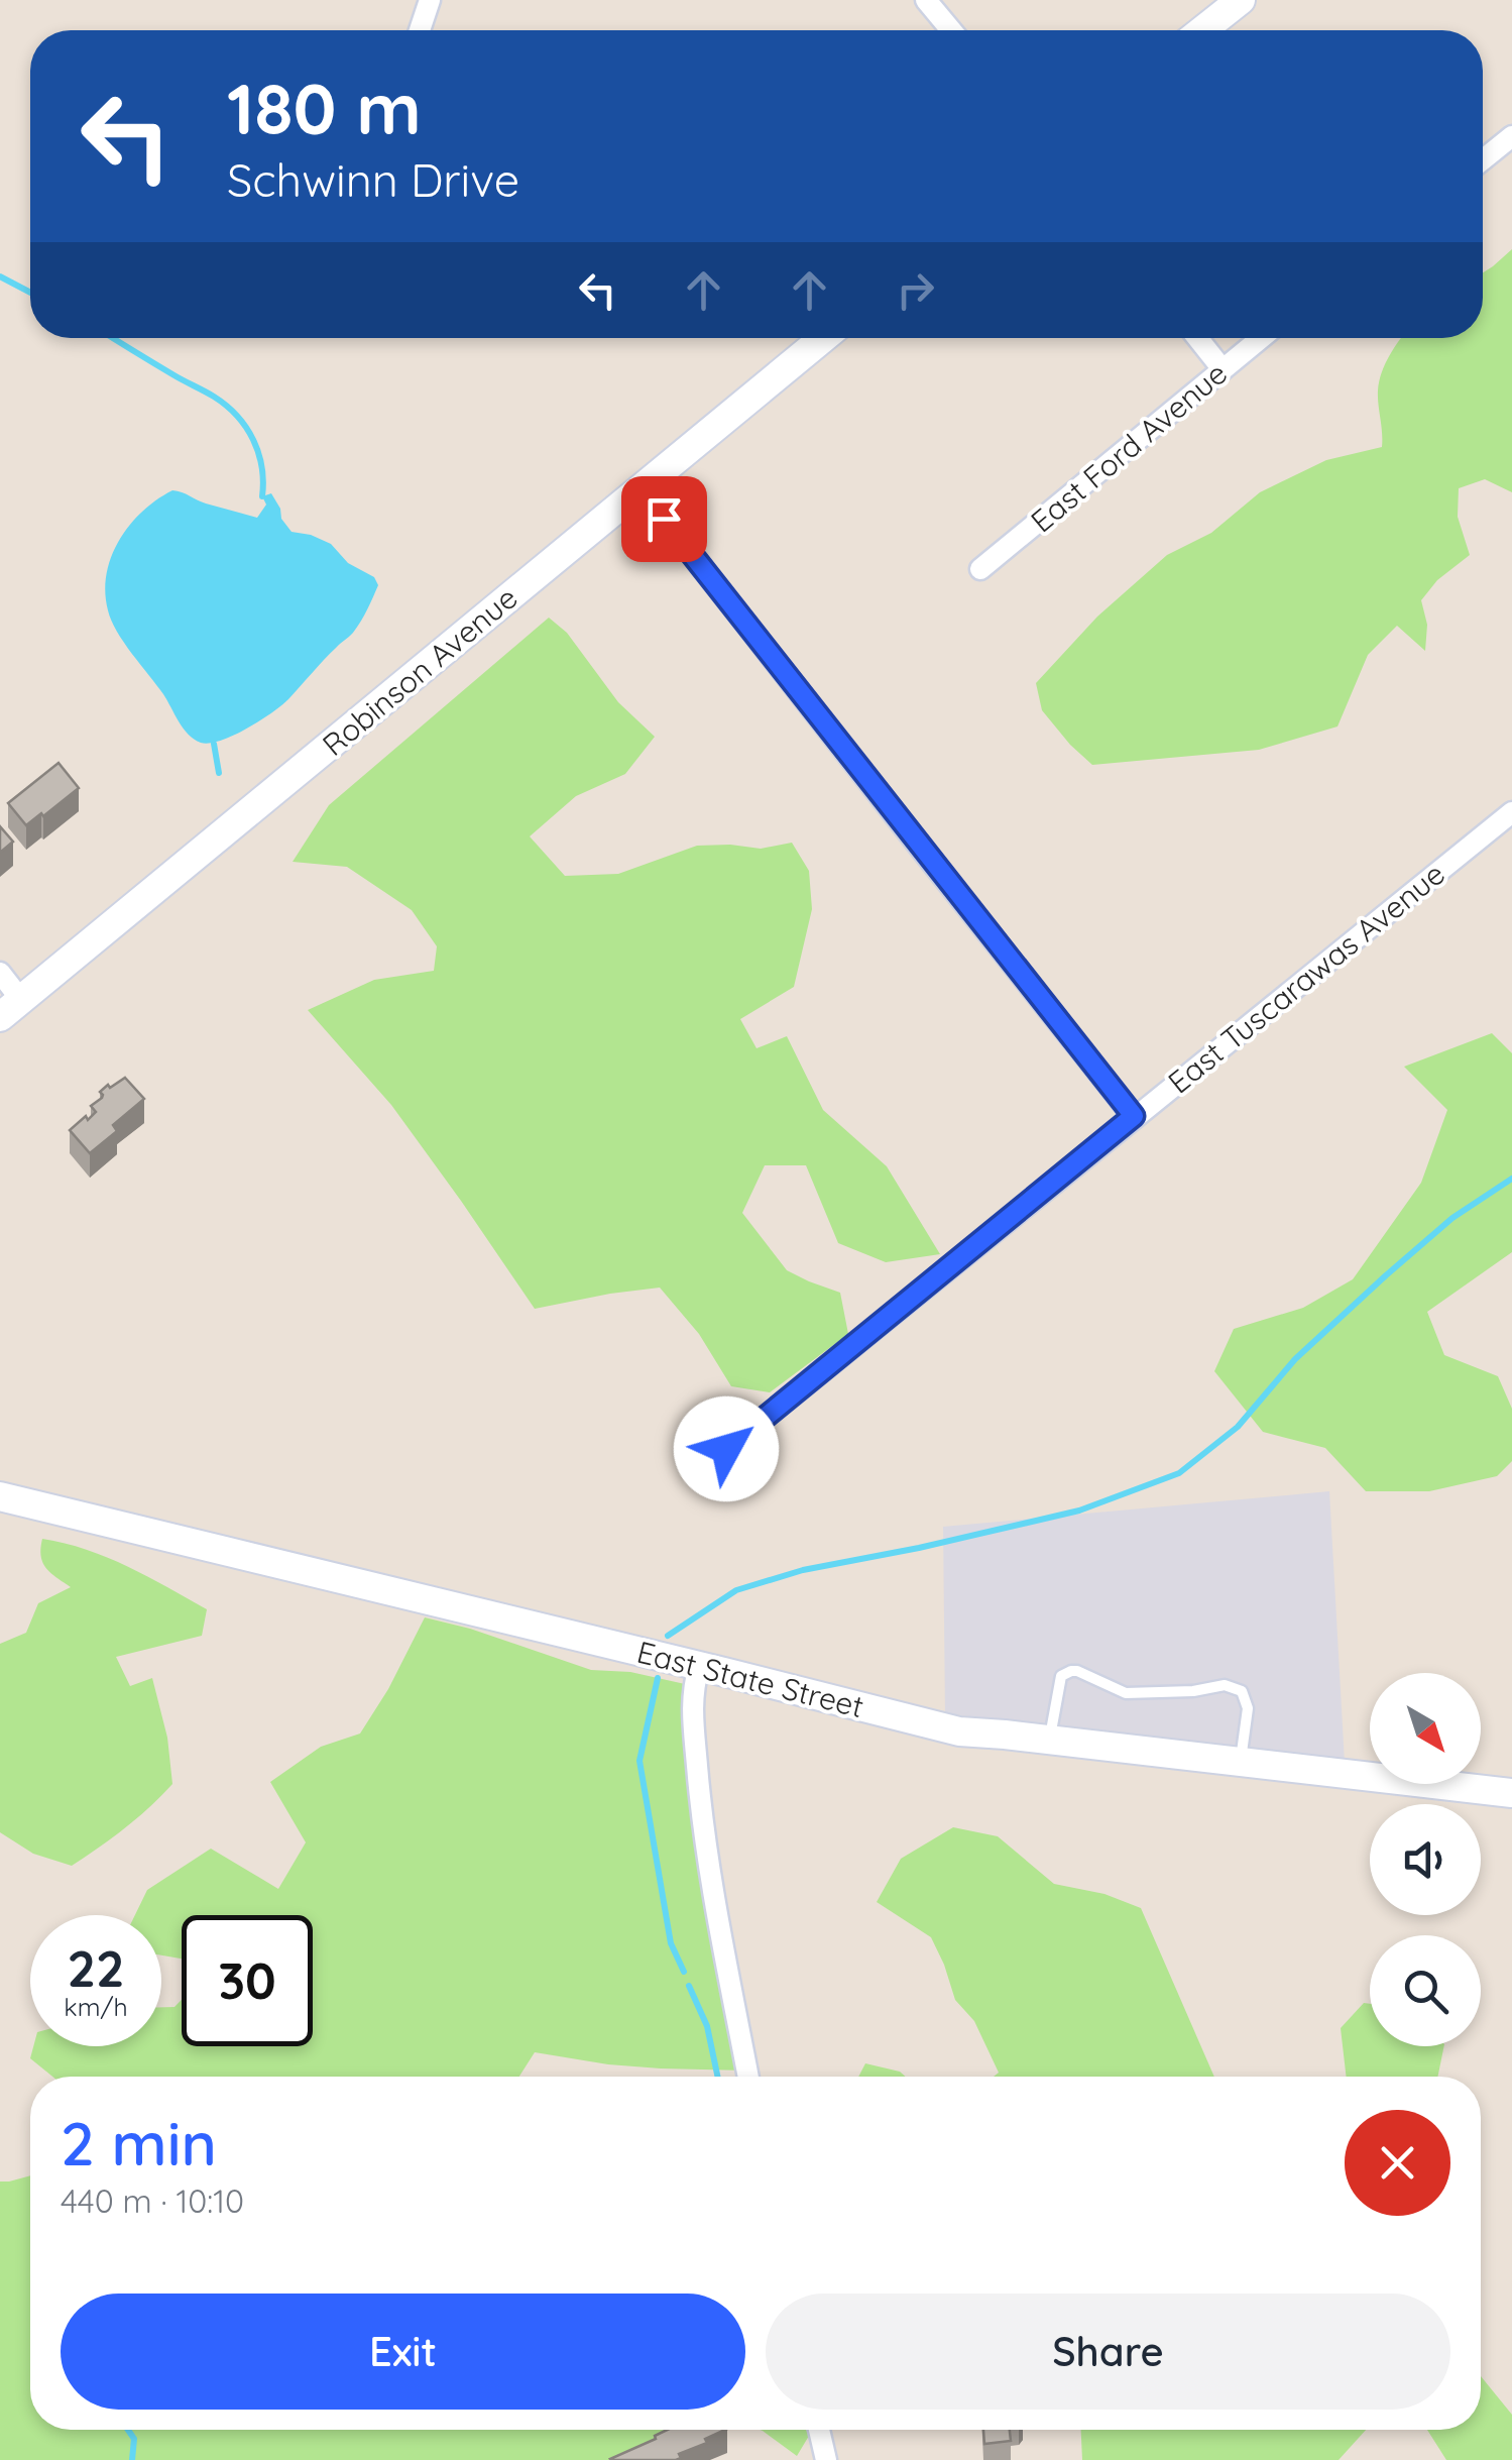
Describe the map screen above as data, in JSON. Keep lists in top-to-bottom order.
{
  "streets": {
    "street": [
      "East Ford Avenue",
      "Robinson Avenue",
      "East Tuscarawas Avenue",
      "East State Street"
    ]
  },
  "north": "bottom right",
  "page": {
    "turn": ["180 m", "Schwinn Drive"],
    "speed": "22 km/h",
    "limit": "30",
    "heading": ["2 min", "440 m · 10:10"],
    "buttons": ["Exit", "Share"]
  }
}
